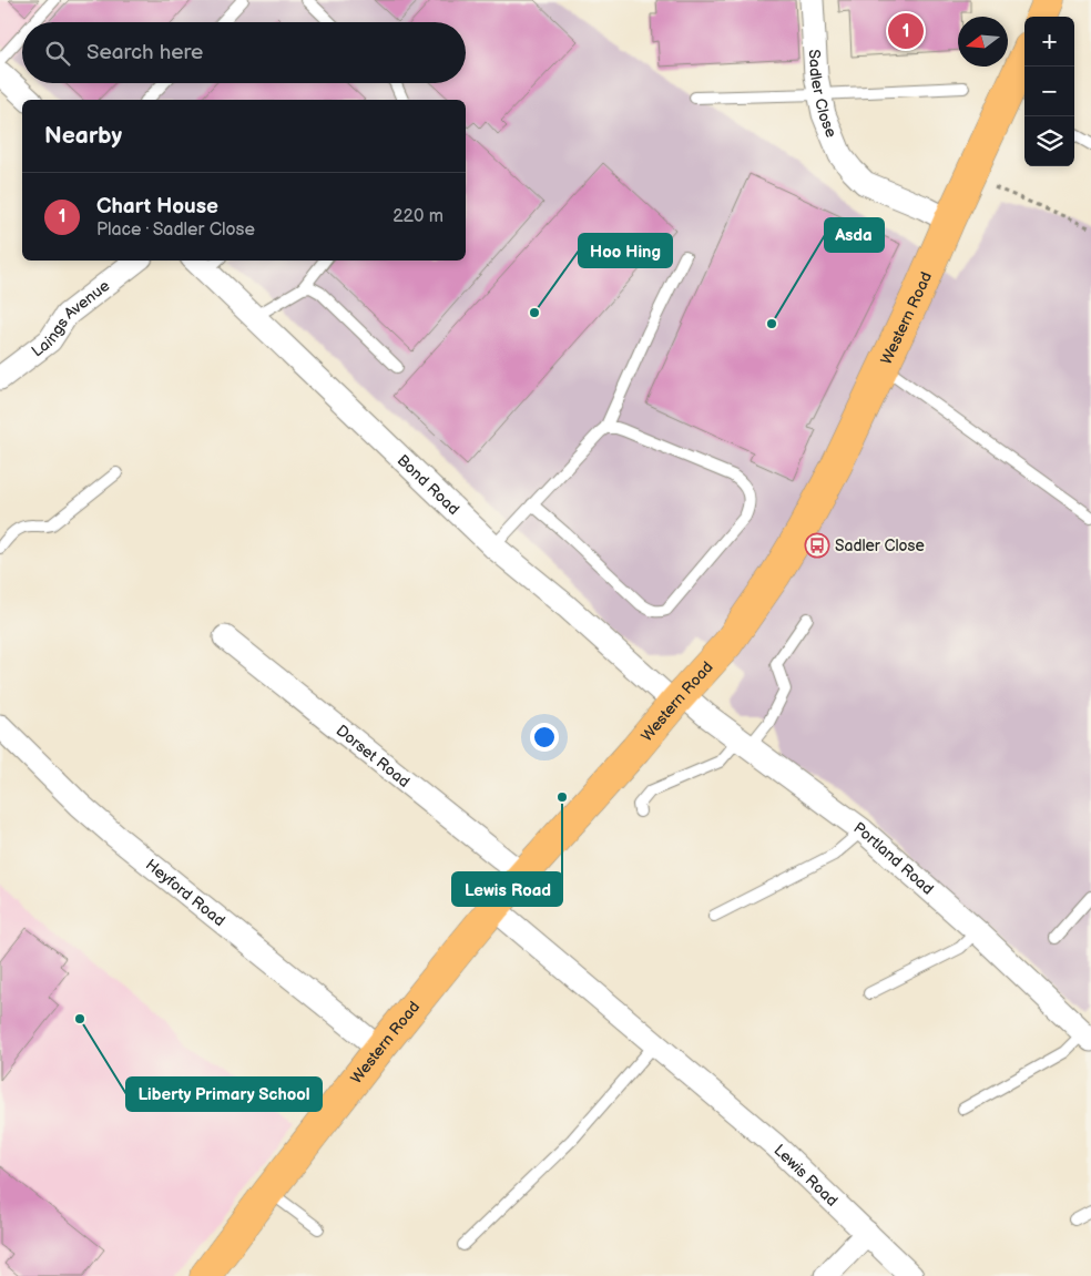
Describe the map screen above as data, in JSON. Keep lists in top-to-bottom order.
{
  "streets": {
    "main road": ["Western Road"],
    "street": [
      "Sadler Close",
      "Laings Avenue",
      "Bond Road",
      "Dorset Road",
      "Portland Road",
      "Heyford Road",
      "Lewis Road"
    ]
  },
  "crossings": [
    ["Sadler Close", "Western Road"],
    ["Western Road", "Bond Road"],
    ["Western Road", "Dorset Road"],
    ["Western Road", "Portland Road"],
    ["Western Road", "Heyford Road"],
    ["Western Road", "Lewis Road"],
    ["Bond Road", "Portland Road"]
  ],
  "places": {
    "other": [
      "Hoo Hing",
      "Asda",
      "Lewis Road",
      "Liberty Primary School"
    ],
    "bus stop": ["Sadler Close"]
  },
  "north": "left",
  "page": {
    "pins": "1",
    "map_buttons": ["+", "−"],
    "search": "Search here",
    "heading": "Nearby",
    "list": [
      {
        "mark": "1",
        "name": "Chart House",
        "note": "Place · Sadler Close",
        "value": "220 m"
      }
    ]
  }
}
